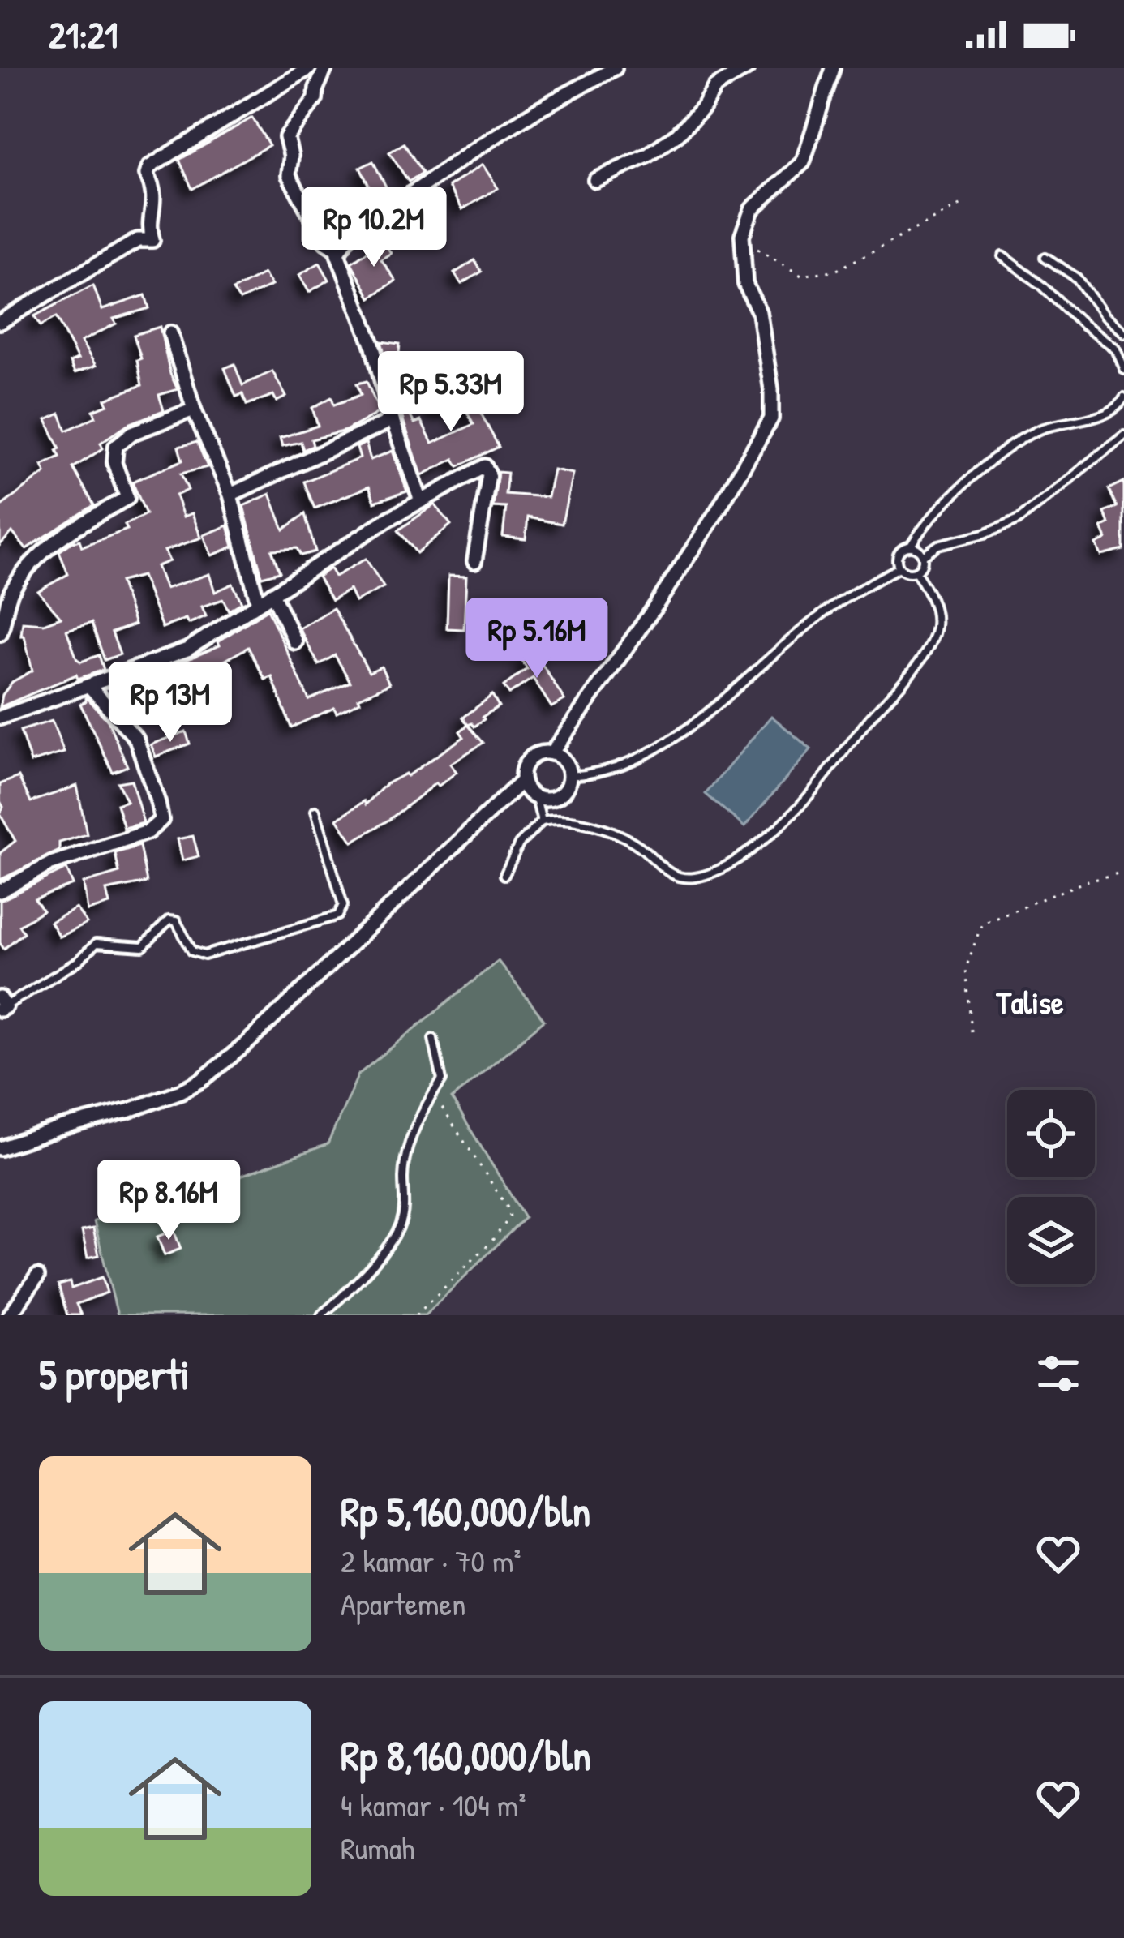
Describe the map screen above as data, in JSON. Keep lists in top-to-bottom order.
{
  "districts": ["Talise"],
  "page": {
    "status": "21:21",
    "price": [
      "Rp 10.2M",
      "Rp 5.33M",
      "Rp 5.16M",
      "Rp 13M",
      "Rp 8.16M"
    ],
    "heading": "5 properti",
    "list": [
      {
        "name": "Rp 5,160,000/bln",
        "note": "2 kamar · 70 m² · Apartemen"
      },
      {
        "name": "Rp 8,160,000/bln",
        "note": "4 kamar · 104 m² · Rumah"
      }
    ]
  }
}
